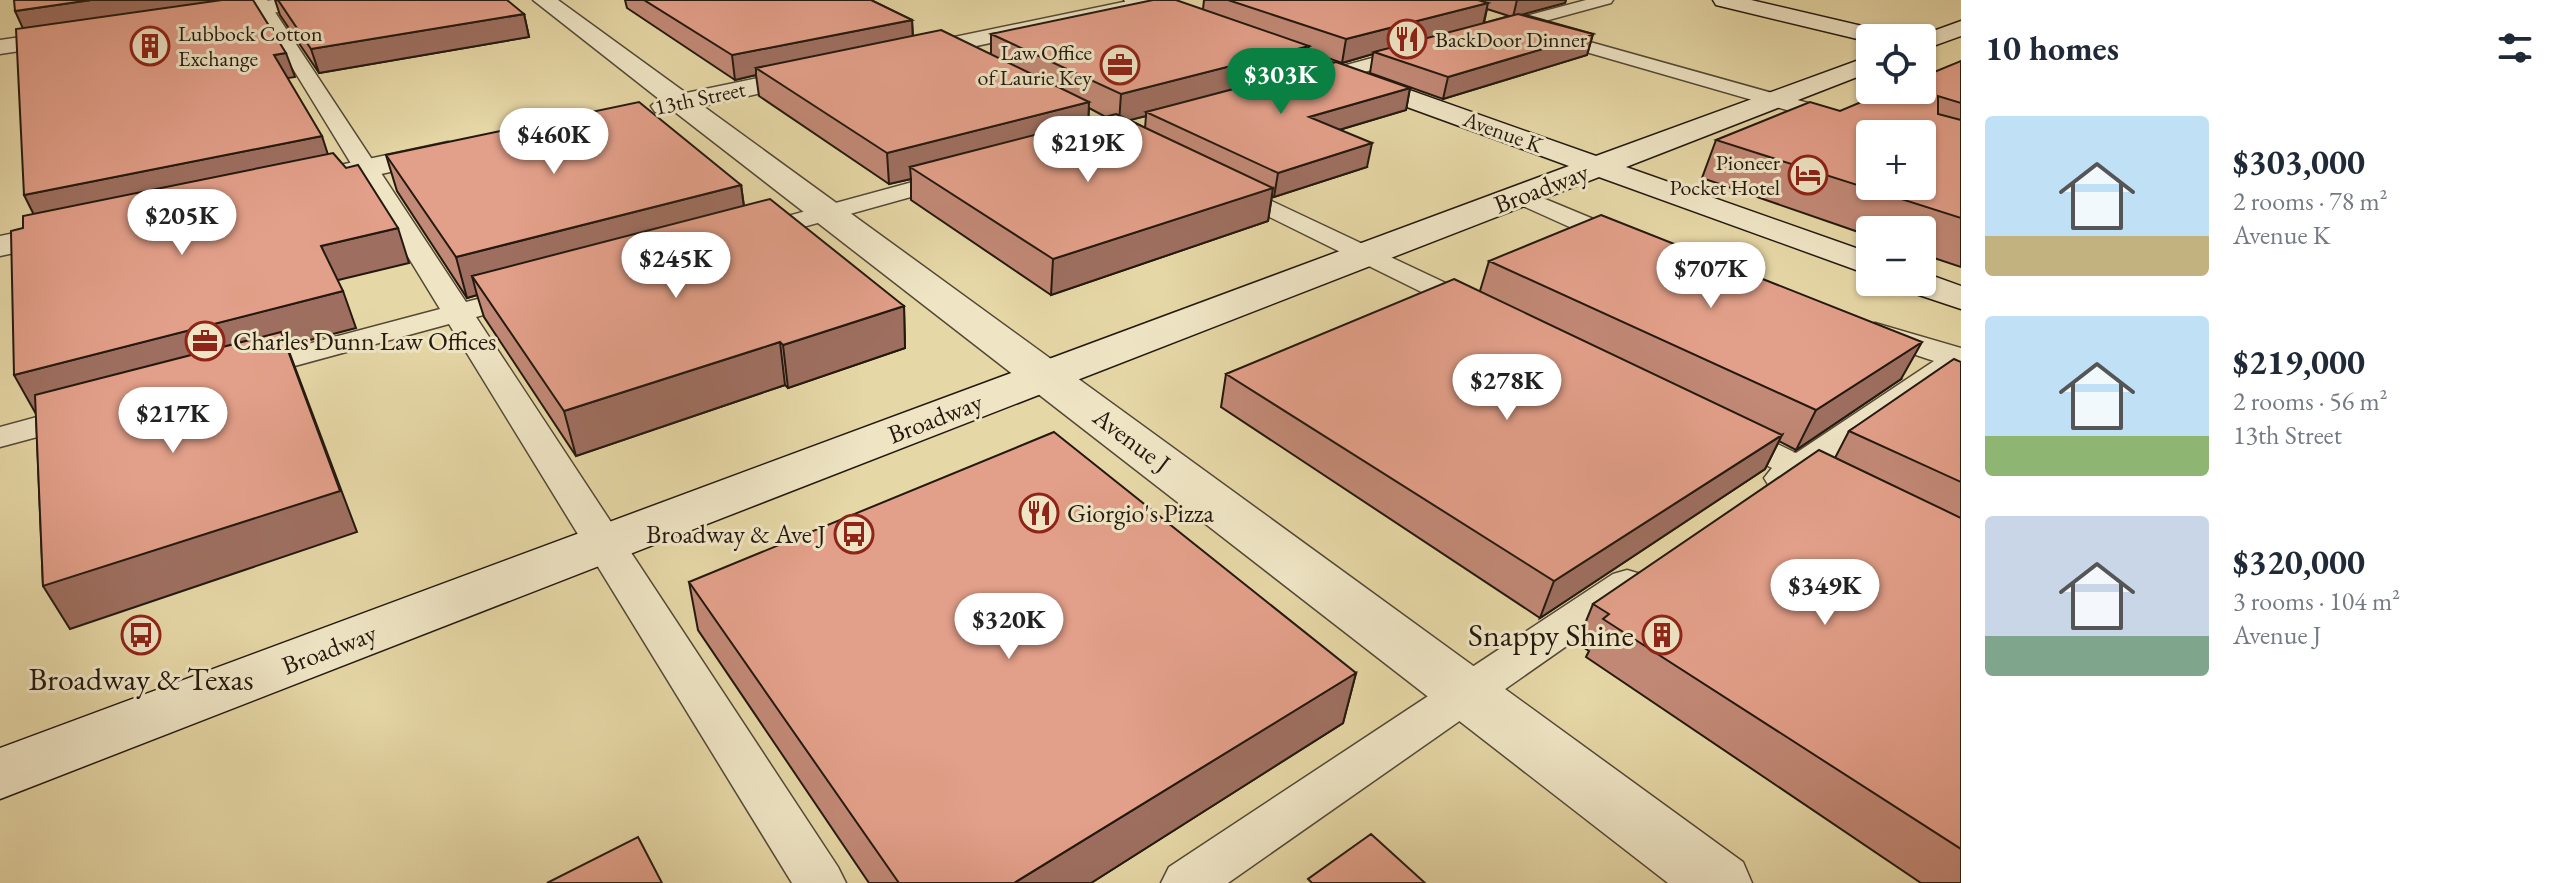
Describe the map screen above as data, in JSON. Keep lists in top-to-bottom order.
{
  "streets": {
    "street": [
      "13th Street",
      "Avenue K",
      "Broadway",
      "Avenue J"
    ]
  },
  "crossings": [
    ["13th Street", "Avenue J"],
    ["Avenue K", "Broadway"],
    ["Broadway", "Avenue J"]
  ],
  "places": {
    "restaurant": ["BackDoor Dinner", "Giorgio's Pizza"],
    "building": ["Lubbock Cotton Exchange", "Snappy Shine"],
    "office": ["Law Office of Laurie Key", "Charles Dunn Law Offices"],
    "hotel": ["Pioneer Pocket Hotel"],
    "bus stop": ["Broadway & Ave J", "Broadway & Texas"]
  },
  "page": {
    "heading": "10 homes",
    "map_buttons": ["+", "−"],
    "price": [
      "$303K",
      "$460K",
      "$219K",
      "$205K",
      "$245K",
      "$707K",
      "$278K",
      "$217K",
      "$349K",
      "$320K"
    ],
    "list": [
      {
        "name": "$303,000",
        "note": "2 rooms · 78 m² · Avenue K"
      },
      {
        "name": "$219,000",
        "note": "2 rooms · 56 m² · 13th Street"
      },
      {
        "name": "$320,000",
        "note": "3 rooms · 104 m² · Avenue J"
      }
    ]
  }
}
